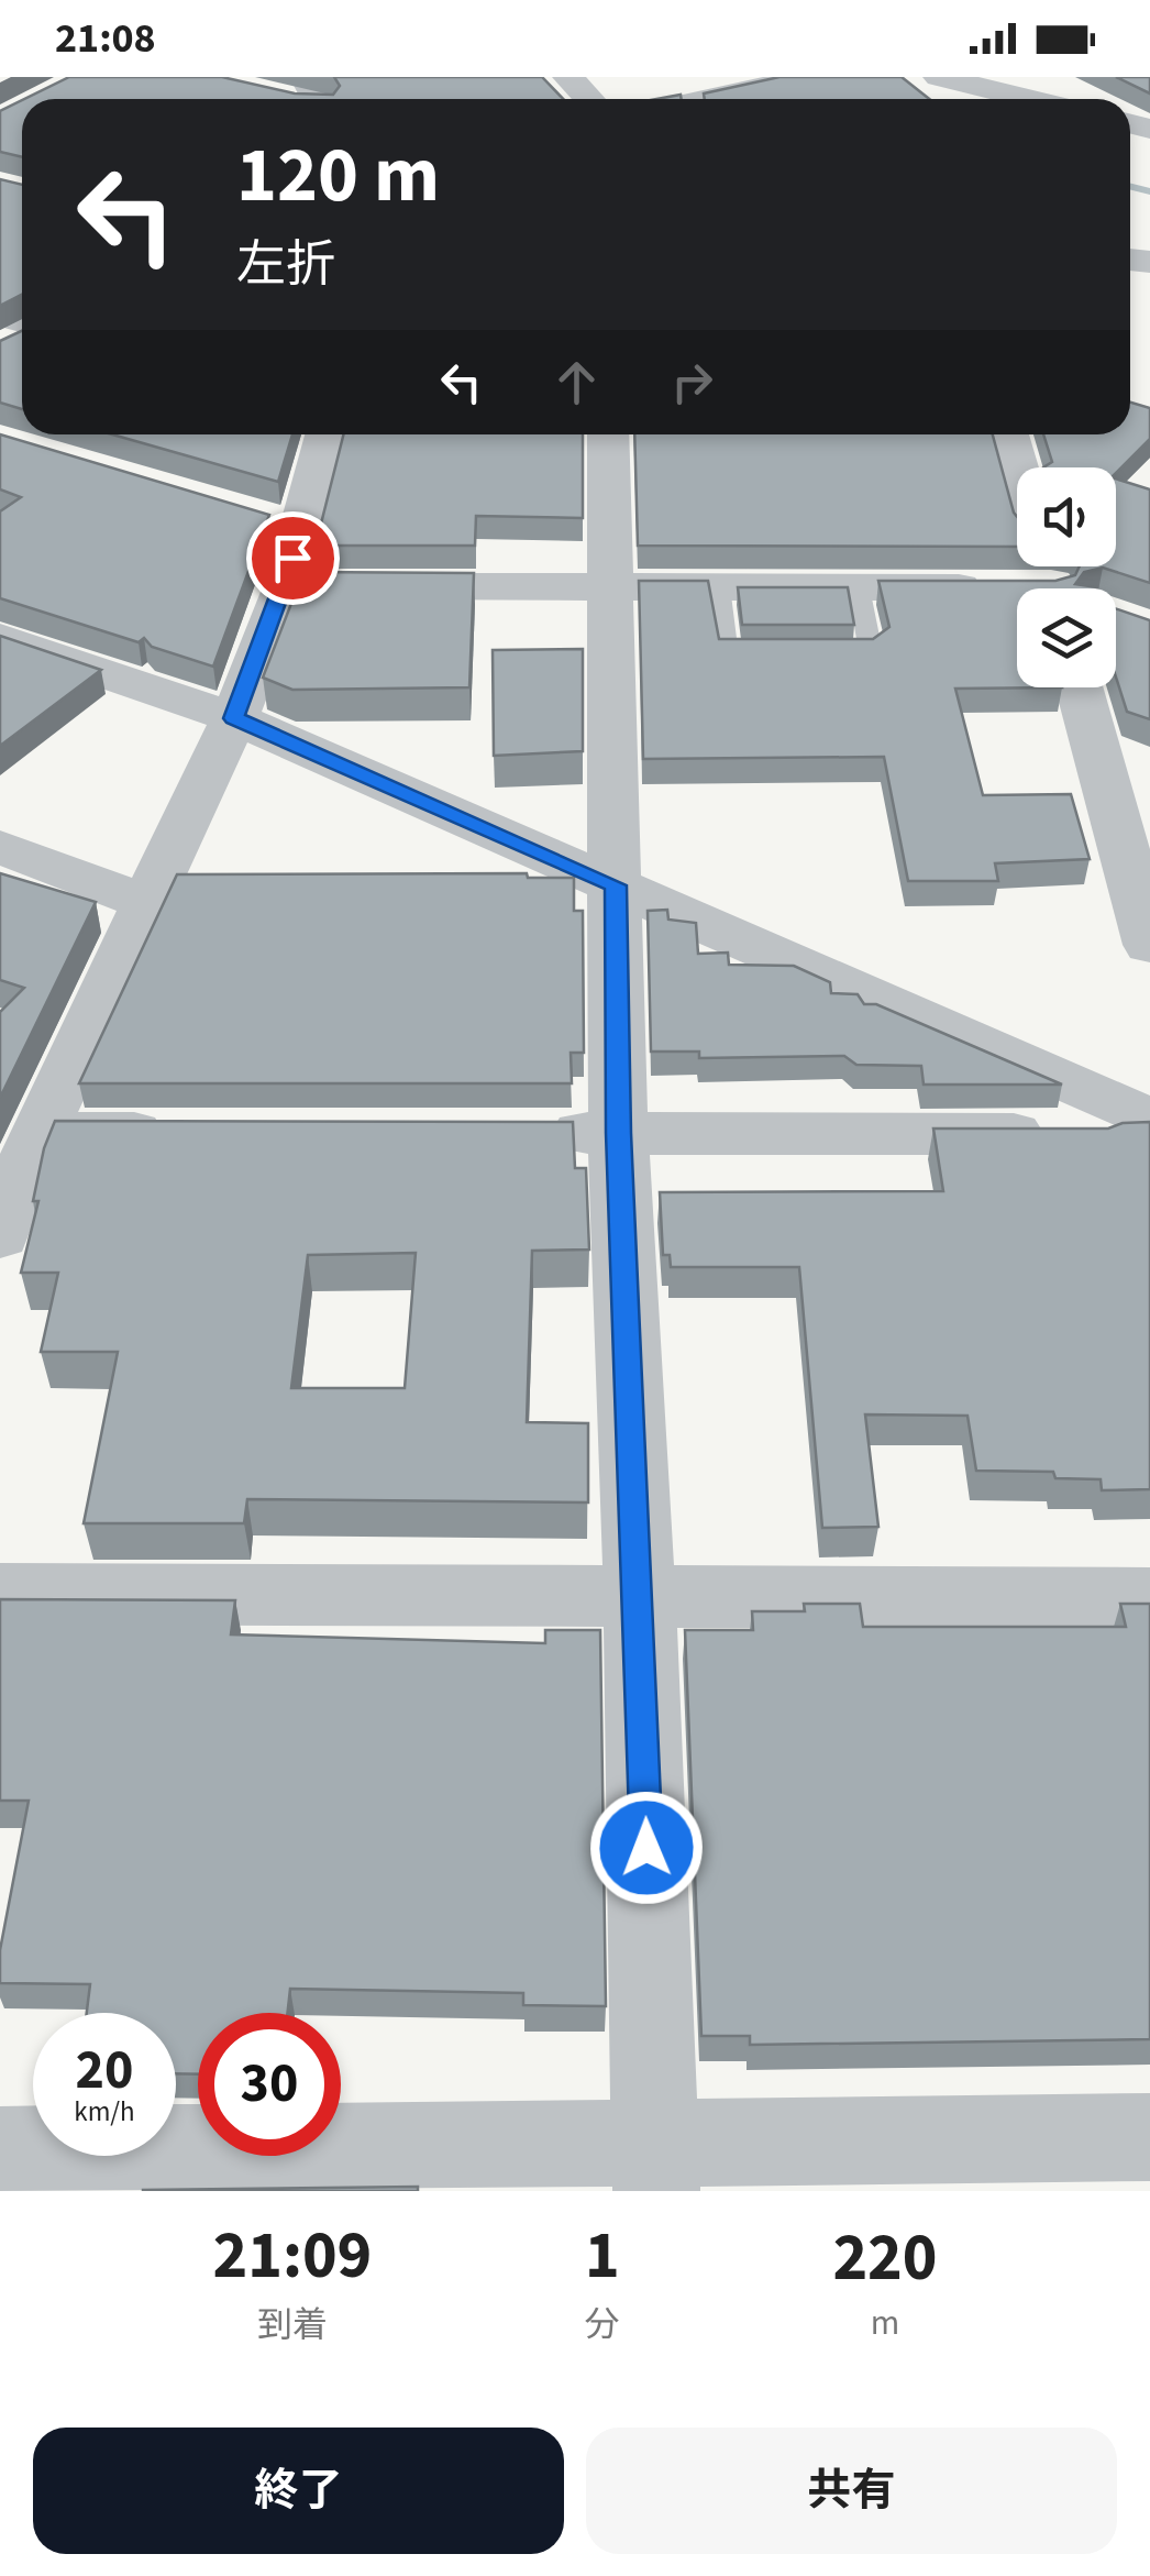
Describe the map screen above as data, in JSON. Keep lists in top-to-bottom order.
{
  "page": {
    "status": "21:08",
    "turn": ["120 m", "左折"],
    "speed": "20 km/h",
    "limit": "30",
    "eta": [
      "21:09",
      "到着",
      "1",
      "分",
      "220",
      "m"
    ],
    "buttons": ["終了", "共有"]
  }
}
